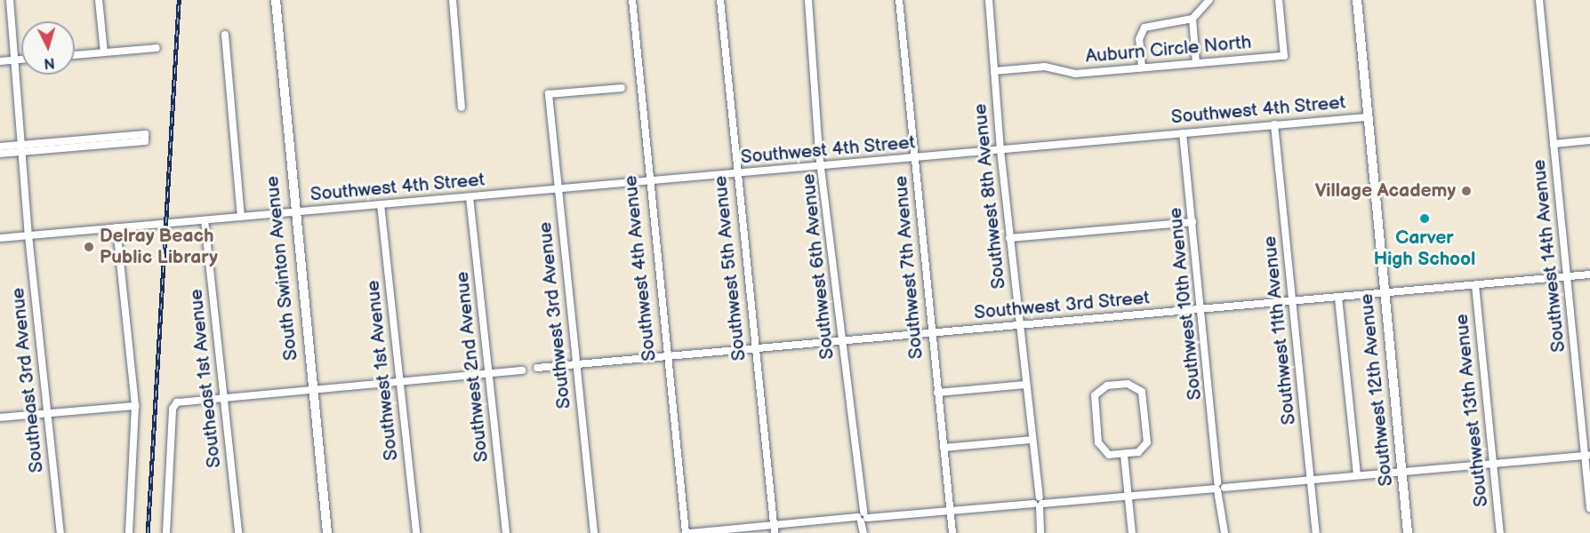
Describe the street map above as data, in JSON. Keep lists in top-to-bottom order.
{
  "streets": {
    "street": [
      "Auburn Circle North",
      "Southwest 4th Street",
      "Southwest 8th Avenue",
      "Southwest 14th Avenue",
      "Southwest 6th Avenue",
      "Southwest 7th Avenue",
      "South Swinton Avenue",
      "Southwest 4th Avenue",
      "Southwest 5th Avenue",
      "Southwest 10th Avenue",
      "Southwest 3rd Street",
      "Southwest 3rd Avenue",
      "Southwest 11th Avenue",
      "Southwest 2nd Avenue",
      "Southwest 1st Avenue",
      "Southeast 1st Avenue",
      "Southeast 3rd Avenue",
      "Southwest 12th Avenue",
      "Southwest 13th Avenue"
    ]
  },
  "crossings": [
    ["Auburn Circle North", "Southwest 8th Avenue"],
    ["Southwest 4th Street", "Southwest 8th Avenue"],
    ["Southwest 4th Street", "Southwest 6th Avenue"],
    ["Southwest 4th Street", "Southwest 7th Avenue"],
    ["Southwest 4th Street", "South Swinton Avenue"],
    ["Southwest 4th Street", "Southwest 4th Avenue"],
    ["Southwest 4th Street", "Southwest 5th Avenue"],
    ["Southwest 4th Street", "Southwest 10th Avenue"],
    ["Southwest 4th Street", "Southwest 3rd Avenue"],
    ["Southwest 4th Street", "Southwest 11th Avenue"],
    ["Southwest 4th Street", "Southwest 2nd Avenue"],
    ["Southwest 4th Street", "Southwest 1st Avenue"],
    ["Southwest 4th Street", "Southeast 1st Avenue"],
    ["Southwest 4th Street", "Southeast 3rd Avenue"],
    ["Southwest 4th Street", "Southwest 12th Avenue"],
    ["Southwest 8th Avenue", "Southwest 3rd Street"],
    ["Southwest 14th Avenue", "Southwest 3rd Street"],
    ["Southwest 6th Avenue", "Southwest 3rd Street"],
    ["Southwest 7th Avenue", "Southwest 3rd Street"],
    ["Southwest 4th Avenue", "Southwest 3rd Street"],
    ["Southwest 5th Avenue", "Southwest 3rd Street"],
    ["Southwest 10th Avenue", "Southwest 3rd Street"],
    ["Southwest 3rd Street", "Southwest 3rd Avenue"],
    ["Southwest 3rd Street", "Southwest 11th Avenue"],
    ["Southwest 3rd Street", "Southwest 12th Avenue"],
    ["Southwest 3rd Street", "Southwest 13th Avenue"]
  ],
  "places": ["Village Academy", "Carver High School", "Delray Beach Public Library"],
  "north": "bottom"
}
